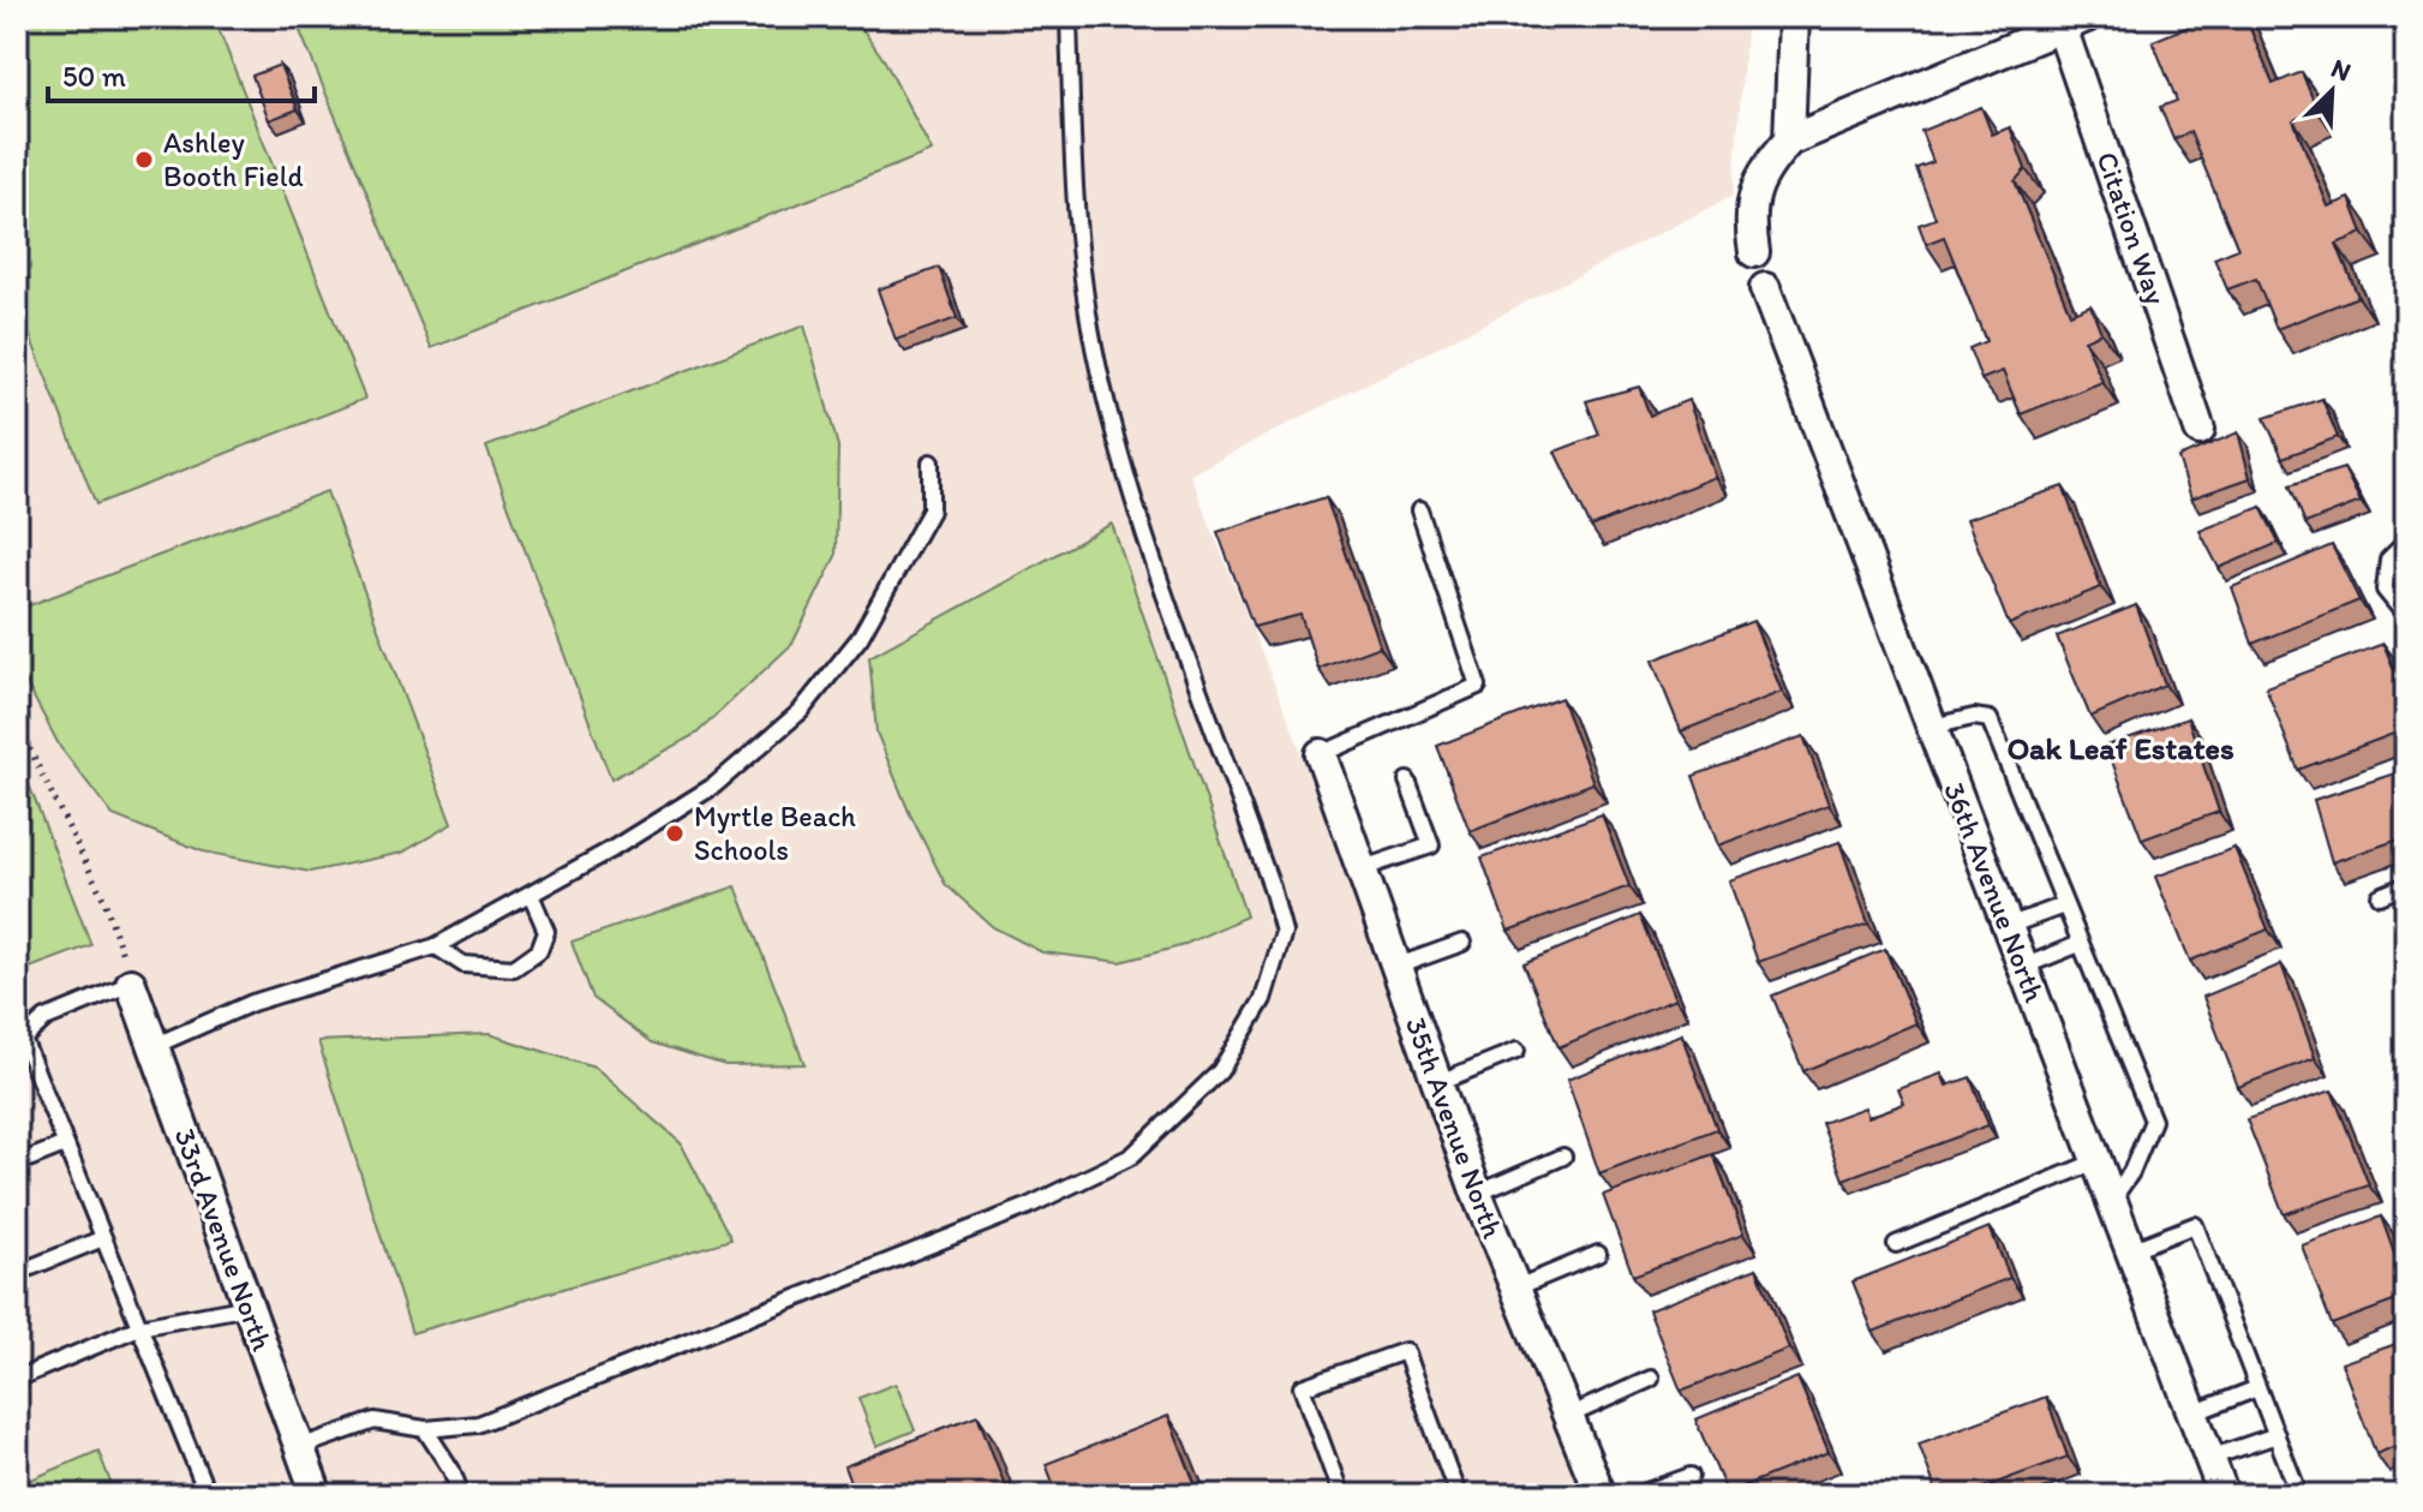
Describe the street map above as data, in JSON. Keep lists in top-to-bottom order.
{
  "streets": {
    "street": [
      "Citation Way",
      "36th Avenue North",
      "35th Avenue North",
      "33rd Avenue North"
    ]
  },
  "districts": ["Oak Leaf Estates"],
  "places": ["Ashley Booth Field", "Myrtle Beach Schools"],
  "scale_bar": "50 m",
  "north": "top right"
}
